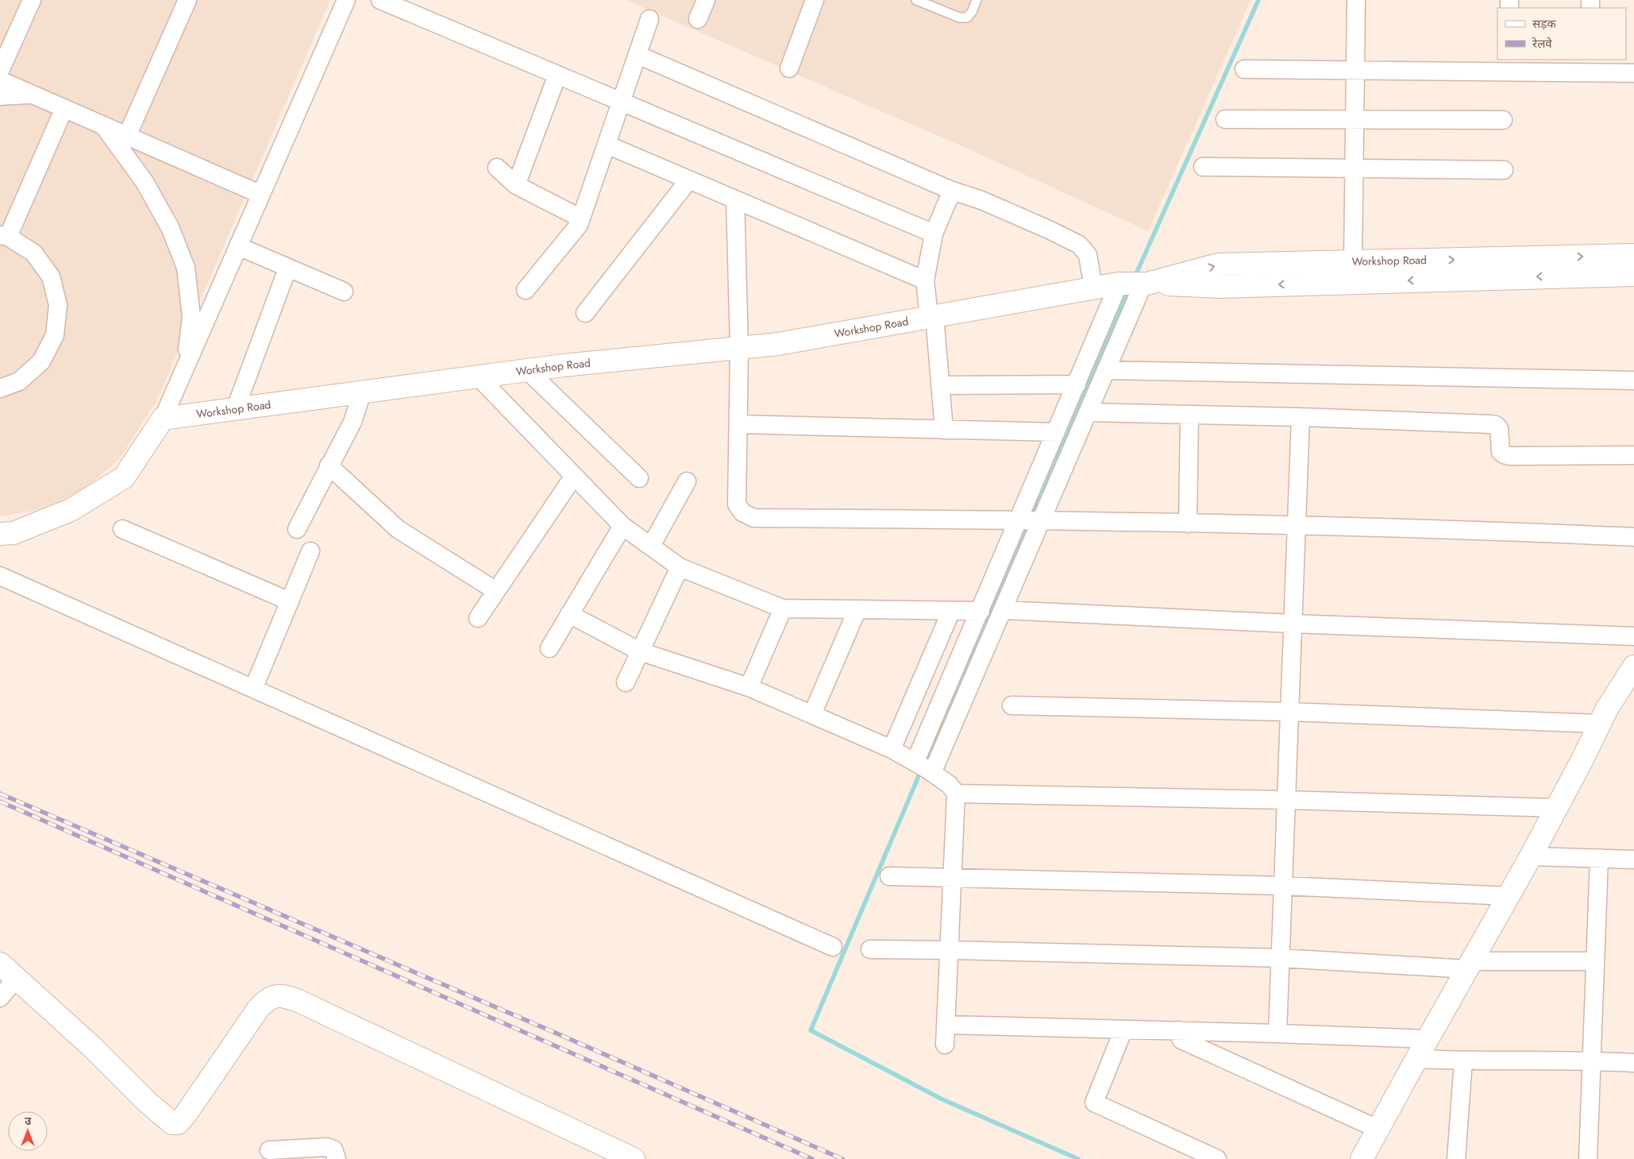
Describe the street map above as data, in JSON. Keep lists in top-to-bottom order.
{
  "streets": {
    "main road": ["Workshop Road"]
  },
  "legend": ["सड़क", "रेलवे"],
  "north": "top"
}
